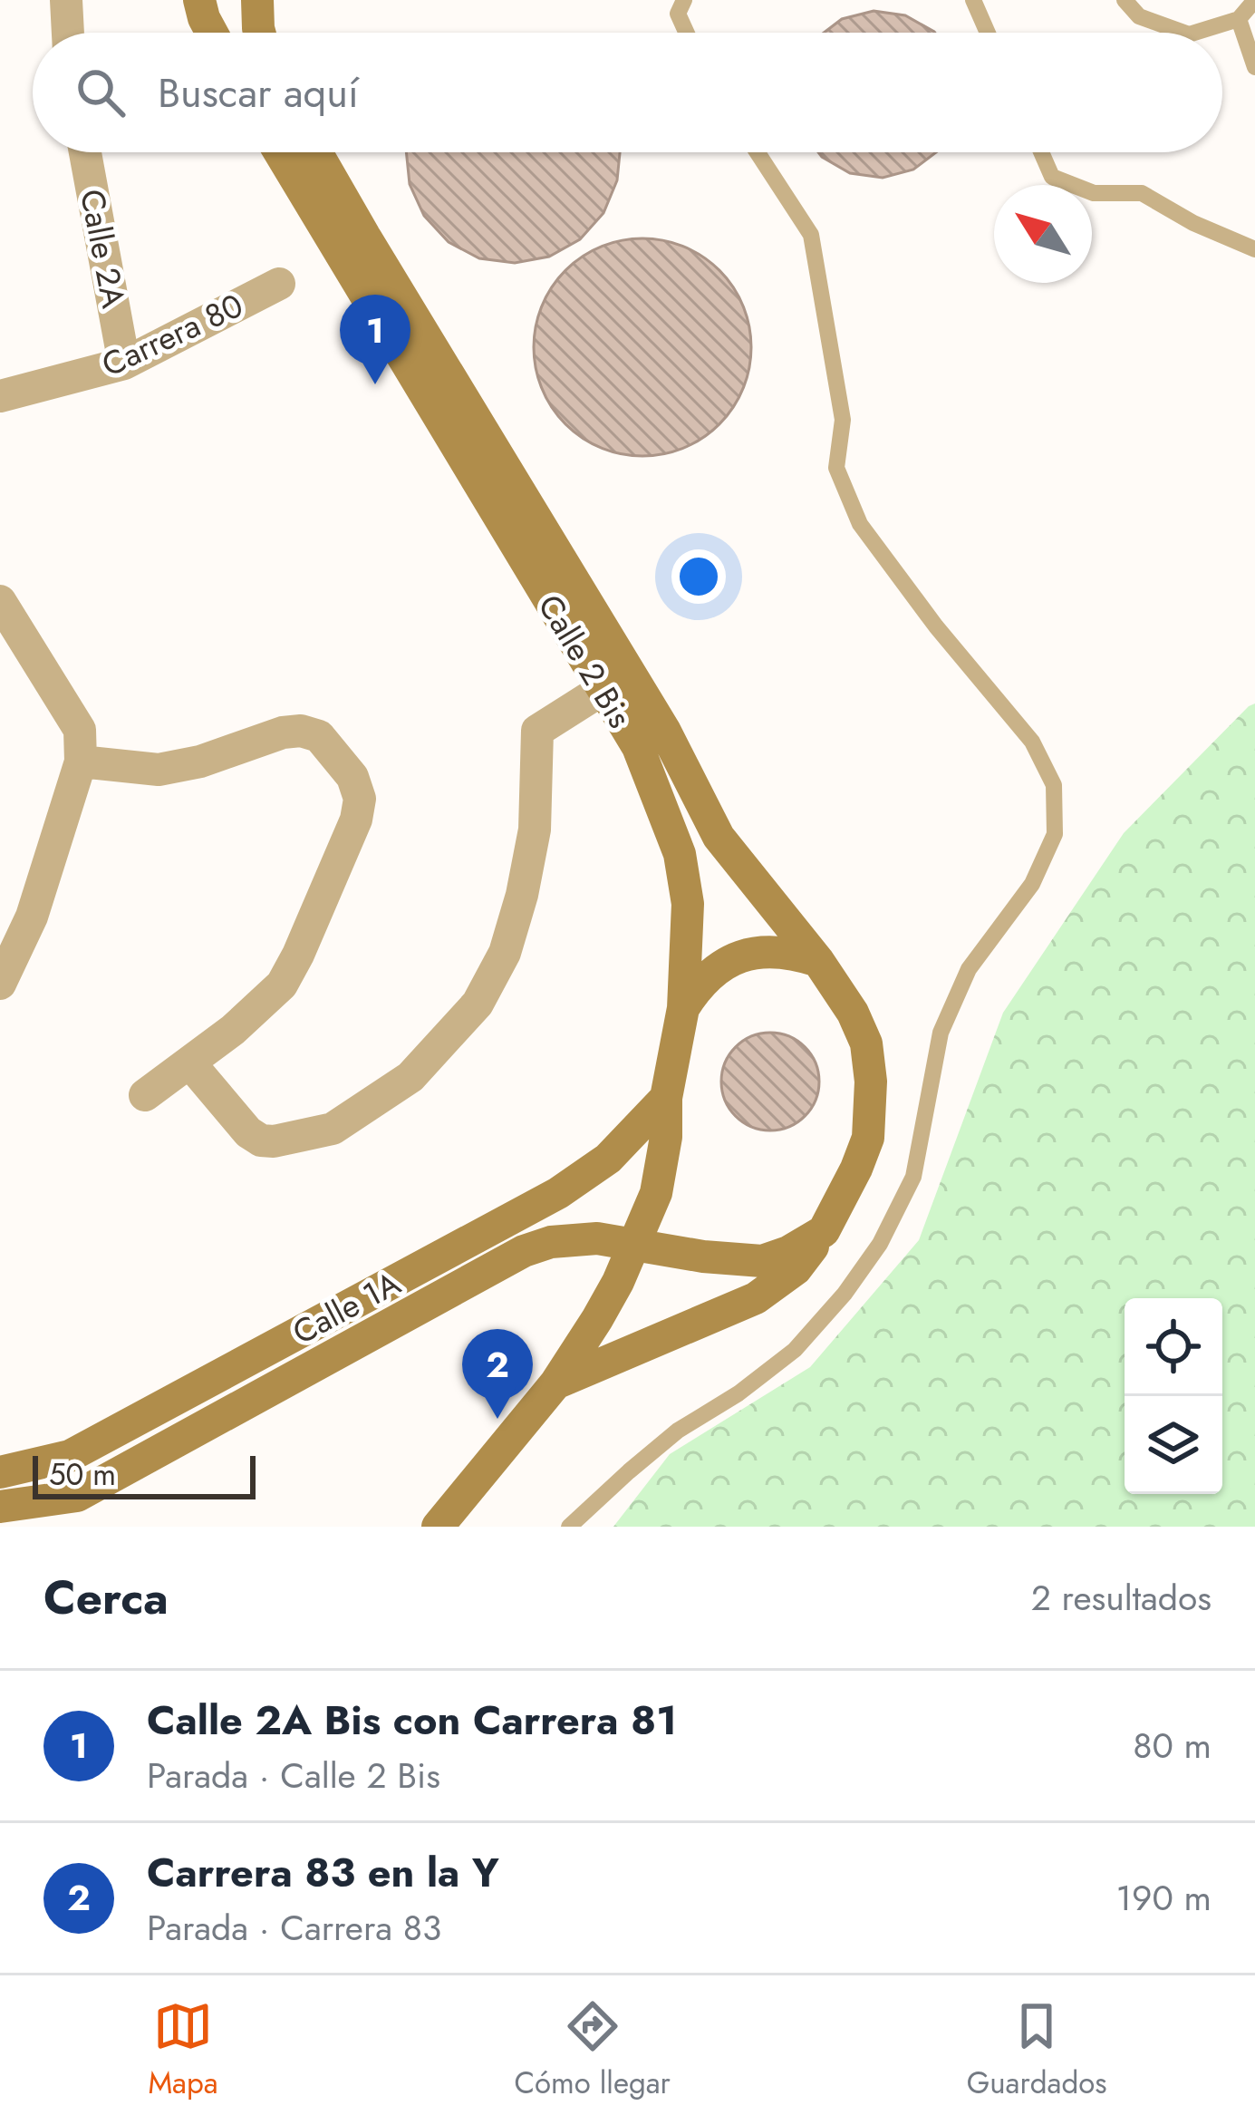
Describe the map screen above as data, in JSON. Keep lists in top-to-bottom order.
{
  "streets": {
    "street": [
      "Calle 2A",
      "Carrera 80",
      "Calle 2 Bis",
      "Calle 1A"
    ]
  },
  "crossings": [
    ["Calle 2A", "Carrera 80"],
    ["Calle 2 Bis", "Calle 1A"]
  ],
  "scale_bar": "50 m",
  "north": "top left",
  "page": {
    "search": "Buscar aquí",
    "pins": ["1", "2"],
    "scale": "50 m",
    "heading": ["Cerca", "2 resultados"],
    "list": [
      {
        "mark": "1",
        "name": "Calle 2A Bis con Carrera 81",
        "note": "Parada · Calle 2 Bis",
        "value": "80 m"
      },
      {
        "mark": "2",
        "name": "Carrera 83 en la Y",
        "note": "Parada · Carrera 83",
        "value": "190 m"
      }
    ],
    "nav": ["Mapa", "Cómo llegar", "Guardados"]
  }
}
